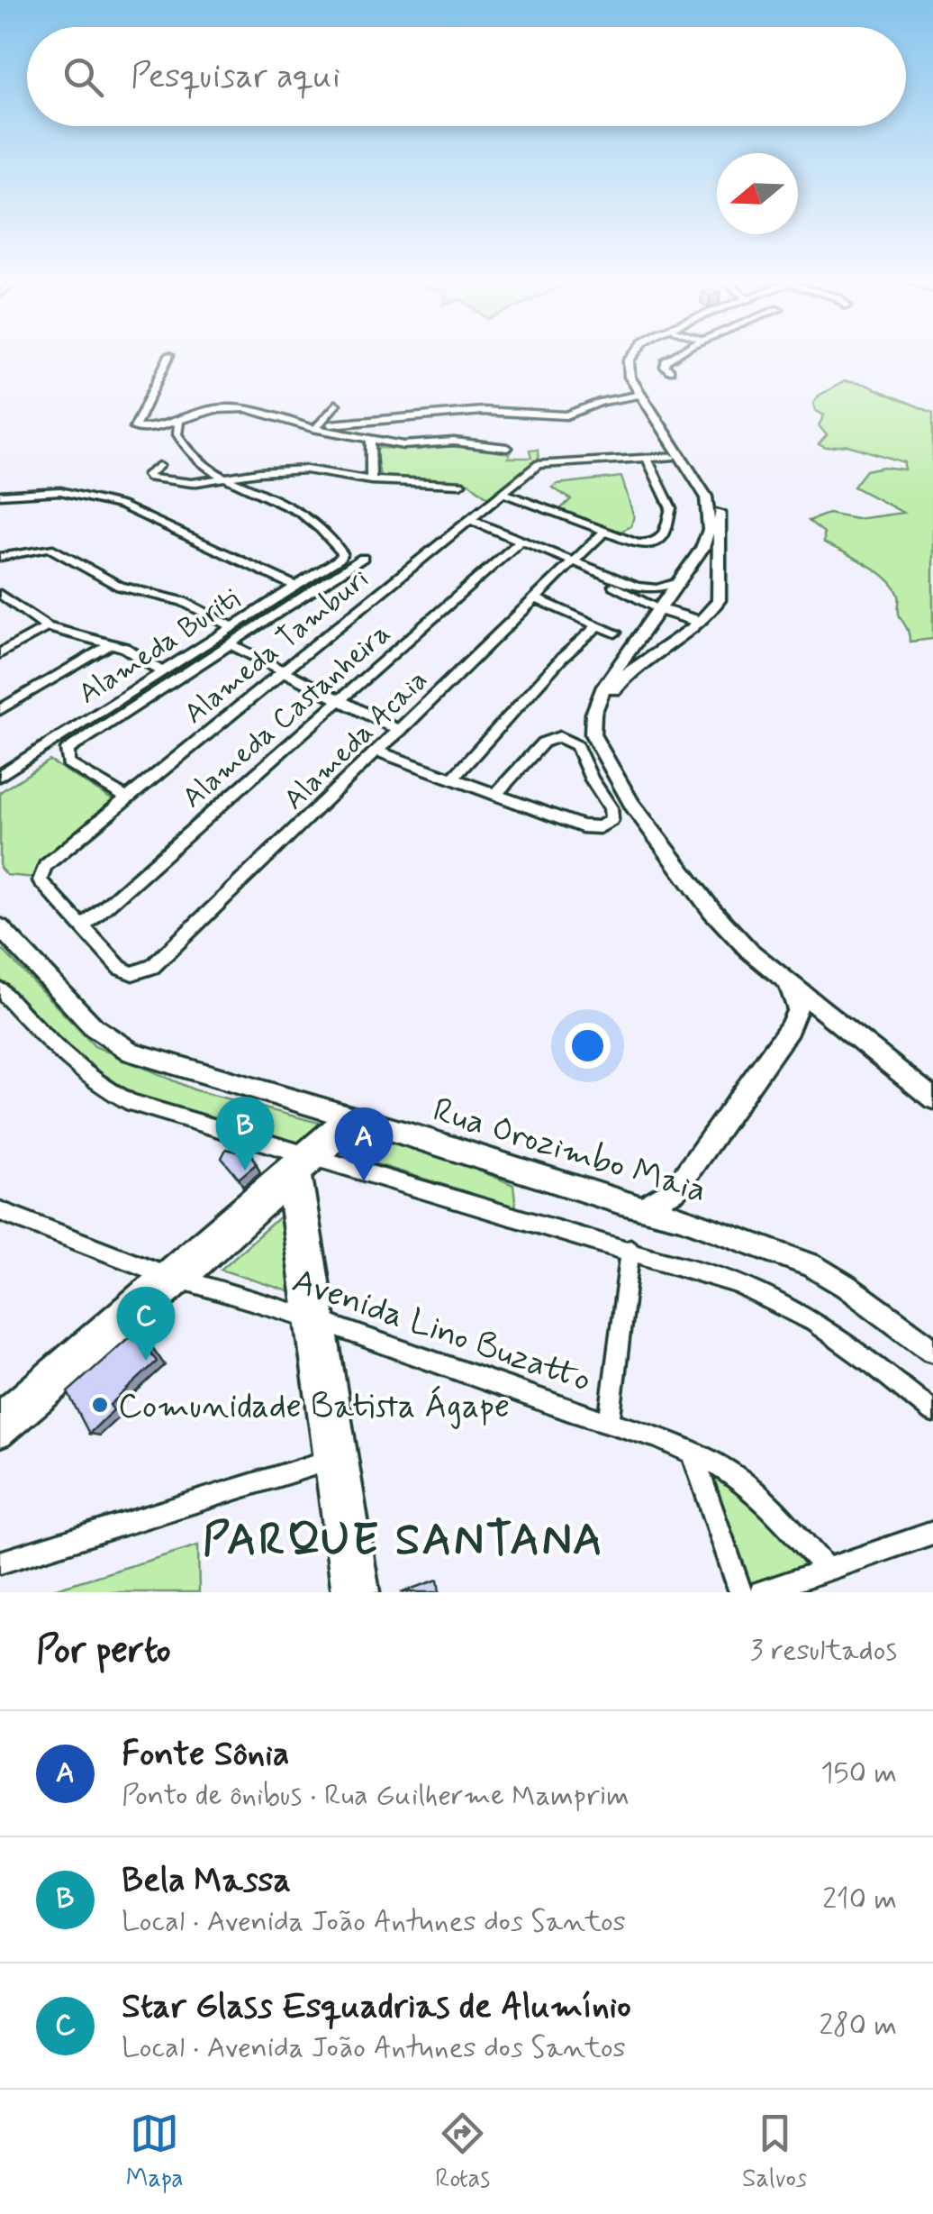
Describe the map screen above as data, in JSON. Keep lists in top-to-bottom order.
{
  "streets": {
    "main road": ["Rua Orozimbo Maia"],
    "street": [
      "Alameda Buriti",
      "Alameda Tamburi",
      "Alameda Castanheira",
      "Alameda Acaia",
      "Avenida Lino Buzatto"
    ]
  },
  "crossings": [
    ["Alameda Tamburi", "Alameda Castanheira"],
    ["Alameda Tamburi", "Alameda Acaia"],
    ["Alameda Castanheira", "Alameda Acaia"]
  ],
  "districts": ["PARQUE SANTANA"],
  "places": ["Comunidade Batista Ágape"],
  "north": "left",
  "page": {
    "search": "Pesquisar aqui",
    "pins": ["B", "A", "C"],
    "heading": ["Por perto", "3 resultados"],
    "list": [
      {
        "mark": "A",
        "name": "Fonte Sônia",
        "note": "Ponto de ônibus · Rua Guilherme Mamprim",
        "value": "150 m"
      },
      {
        "mark": "B",
        "name": "Bela Massa",
        "note": "Local · Avenida João Antunes dos Santos",
        "value": "210 m"
      },
      {
        "mark": "C",
        "name": "Star Glass Esquadrias de Alumínio",
        "note": "Local · Avenida João Antunes dos Santos",
        "value": "280 m"
      }
    ],
    "nav": ["Mapa", "Rotas", "Salvos"]
  }
}
